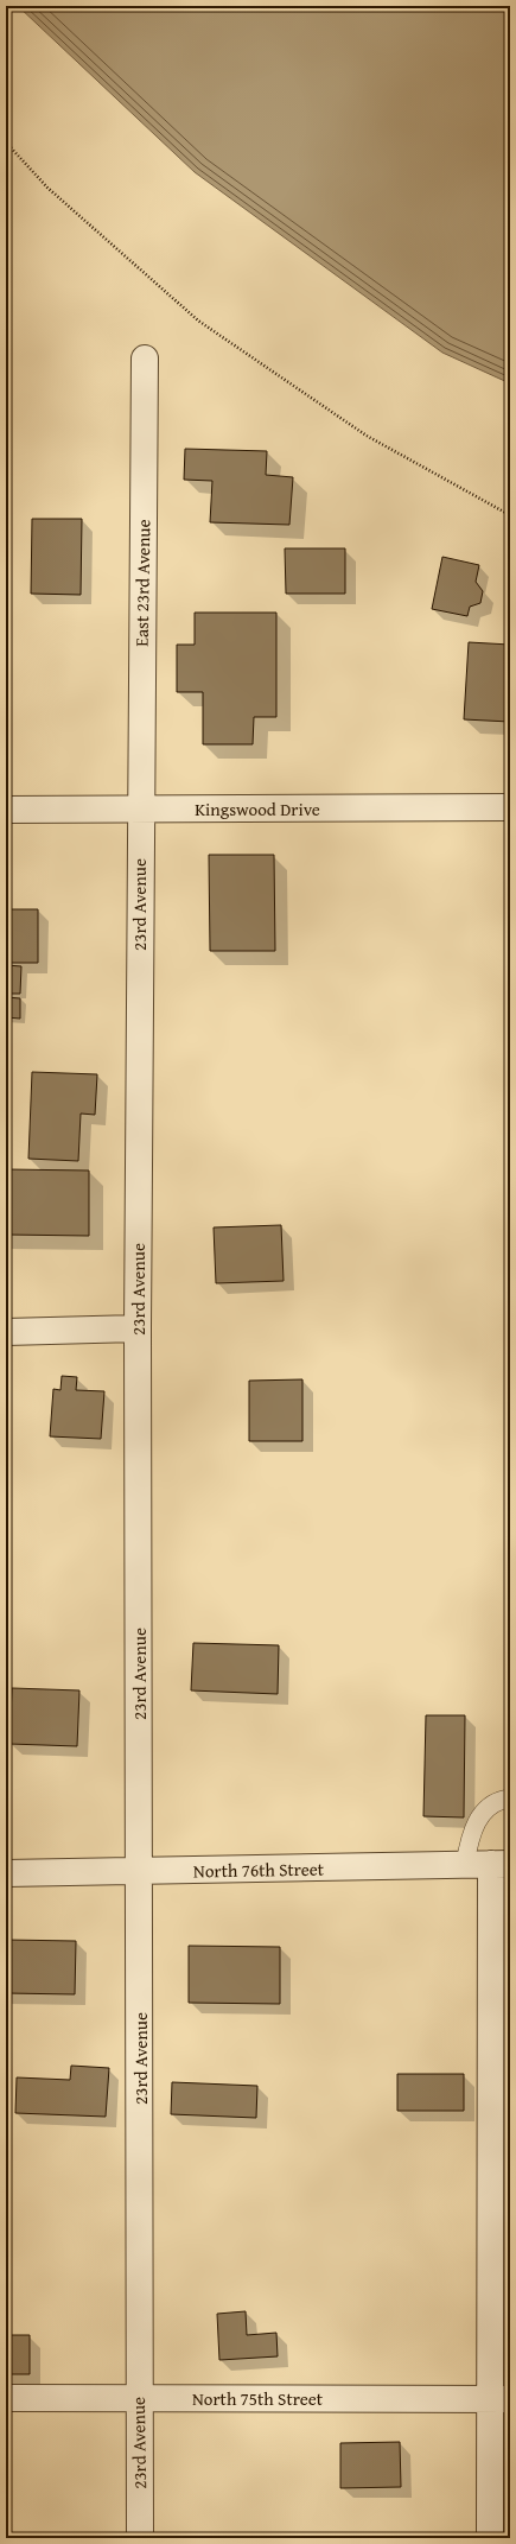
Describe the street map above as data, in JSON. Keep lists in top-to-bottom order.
{
  "streets": {
    "street": [
      "East 23rd Avenue",
      "Kingswood Drive",
      "23rd Avenue",
      "North 76th Street",
      "North 75th Street"
    ]
  },
  "crossings": [
    ["East 23rd Avenue", "Kingswood Drive"],
    ["East 23rd Avenue", "23rd Avenue"],
    ["Kingswood Drive", "23rd Avenue"],
    ["23rd Avenue", "North 76th Street"],
    ["23rd Avenue", "North 75th Street"]
  ]
}
